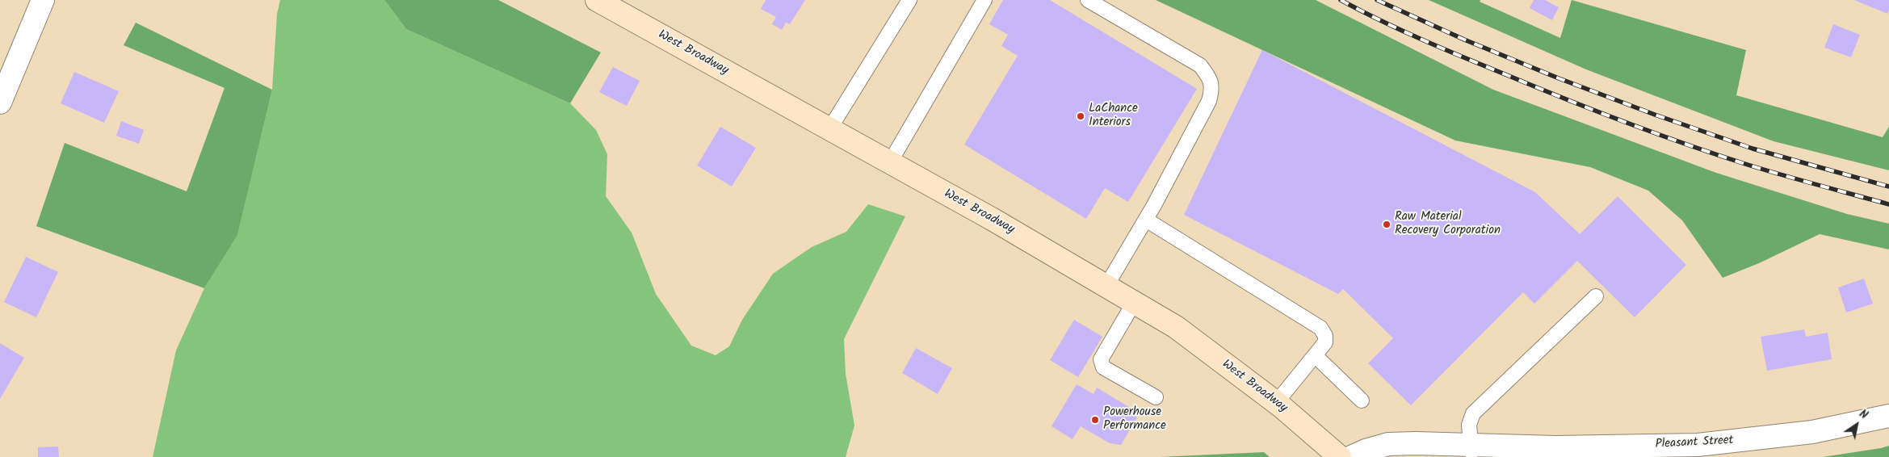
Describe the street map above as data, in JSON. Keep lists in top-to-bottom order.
{
  "streets": {
    "main road": ["West Broadway"],
    "street": ["Pleasant Street"]
  },
  "places": ["LaChance Interiors", "Raw Material Recovery Corporation", "Powerhouse Performance"],
  "north": "top right"
}
